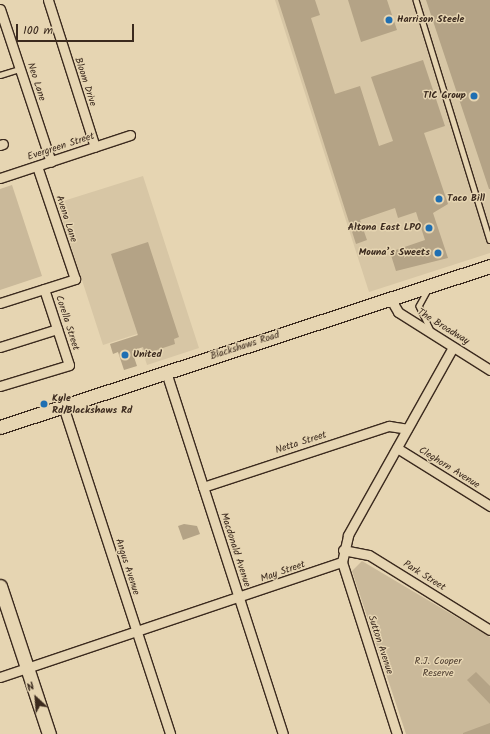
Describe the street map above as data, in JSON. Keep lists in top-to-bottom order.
{
  "streets": {
    "main road": ["Blackshaws Road"],
    "street": [
      "Neo Lane",
      "Bloom Drive",
      "Evergreen Street",
      "Avena Lane",
      "Corella Street",
      "The Broadway",
      "Netta Street",
      "Cleghorn Avenue",
      "Macdonald Avenue",
      "Angus Avenue",
      "May Street",
      "Park Street",
      "Sutton Avenue"
    ]
  },
  "crossings": [
    ["Neo Lane", "Evergreen Street"],
    ["Bloom Drive", "Evergreen Street"],
    ["Evergreen Street", "Avena Lane"],
    ["Avena Lane", "Corella Street"],
    ["The Broadway", "Blackshaws Road"],
    ["Blackshaws Road", "Macdonald Avenue"],
    ["Blackshaws Road", "Angus Avenue"],
    ["Netta Street", "Macdonald Avenue"],
    ["Macdonald Avenue", "May Street"],
    ["Angus Avenue", "May Street"],
    ["May Street", "Sutton Avenue"]
  ],
  "parks": ["R.J. Cooper Reserve"],
  "places": [
    "Harrison Steele",
    "TIC Group",
    "Taco Bill",
    "Altona East LPO",
    "Mouna’s Sweets",
    "United",
    "Kyle Rd/Blackshaws Rd"
  ],
  "scale_bar": "100 m",
  "north": "top left"
}
